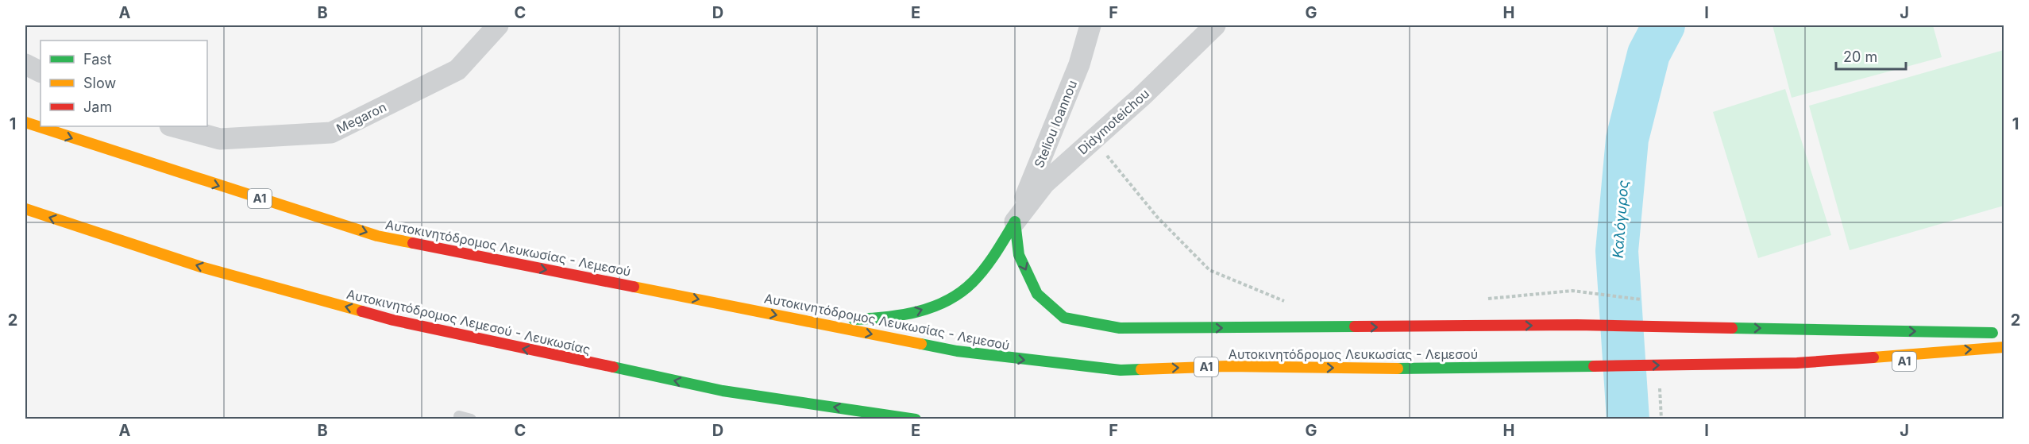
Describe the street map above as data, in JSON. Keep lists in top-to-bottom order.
{
  "streets": {
    "highway": ["A1", "Αυτοκινητόδρομος Λευκωσίας - Λεμεσού", "Αυτοκινητόδρομος Λεμεσού - Λευκωσίας"],
    "street": ["Megaron", "Didymoteichou", "Steliou Ioannou"]
  },
  "crossings": [
    ["Didymoteichou", "Steliou Ioannou"]
  ],
  "one_way": ["Αυτοκινητόδρομος Λεμεσού - Λευκωσίας"],
  "water": ["Καλόγυρος"],
  "legend": ["Fast", "Slow", "Jam"],
  "scale_bar": "20 m",
  "grid": {
    "columns": [
      "A",
      "B",
      "C",
      "D",
      "E",
      "F",
      "G",
      "H",
      "I",
      "J"
    ],
    "rows": ["1", "2"]
  }
}
